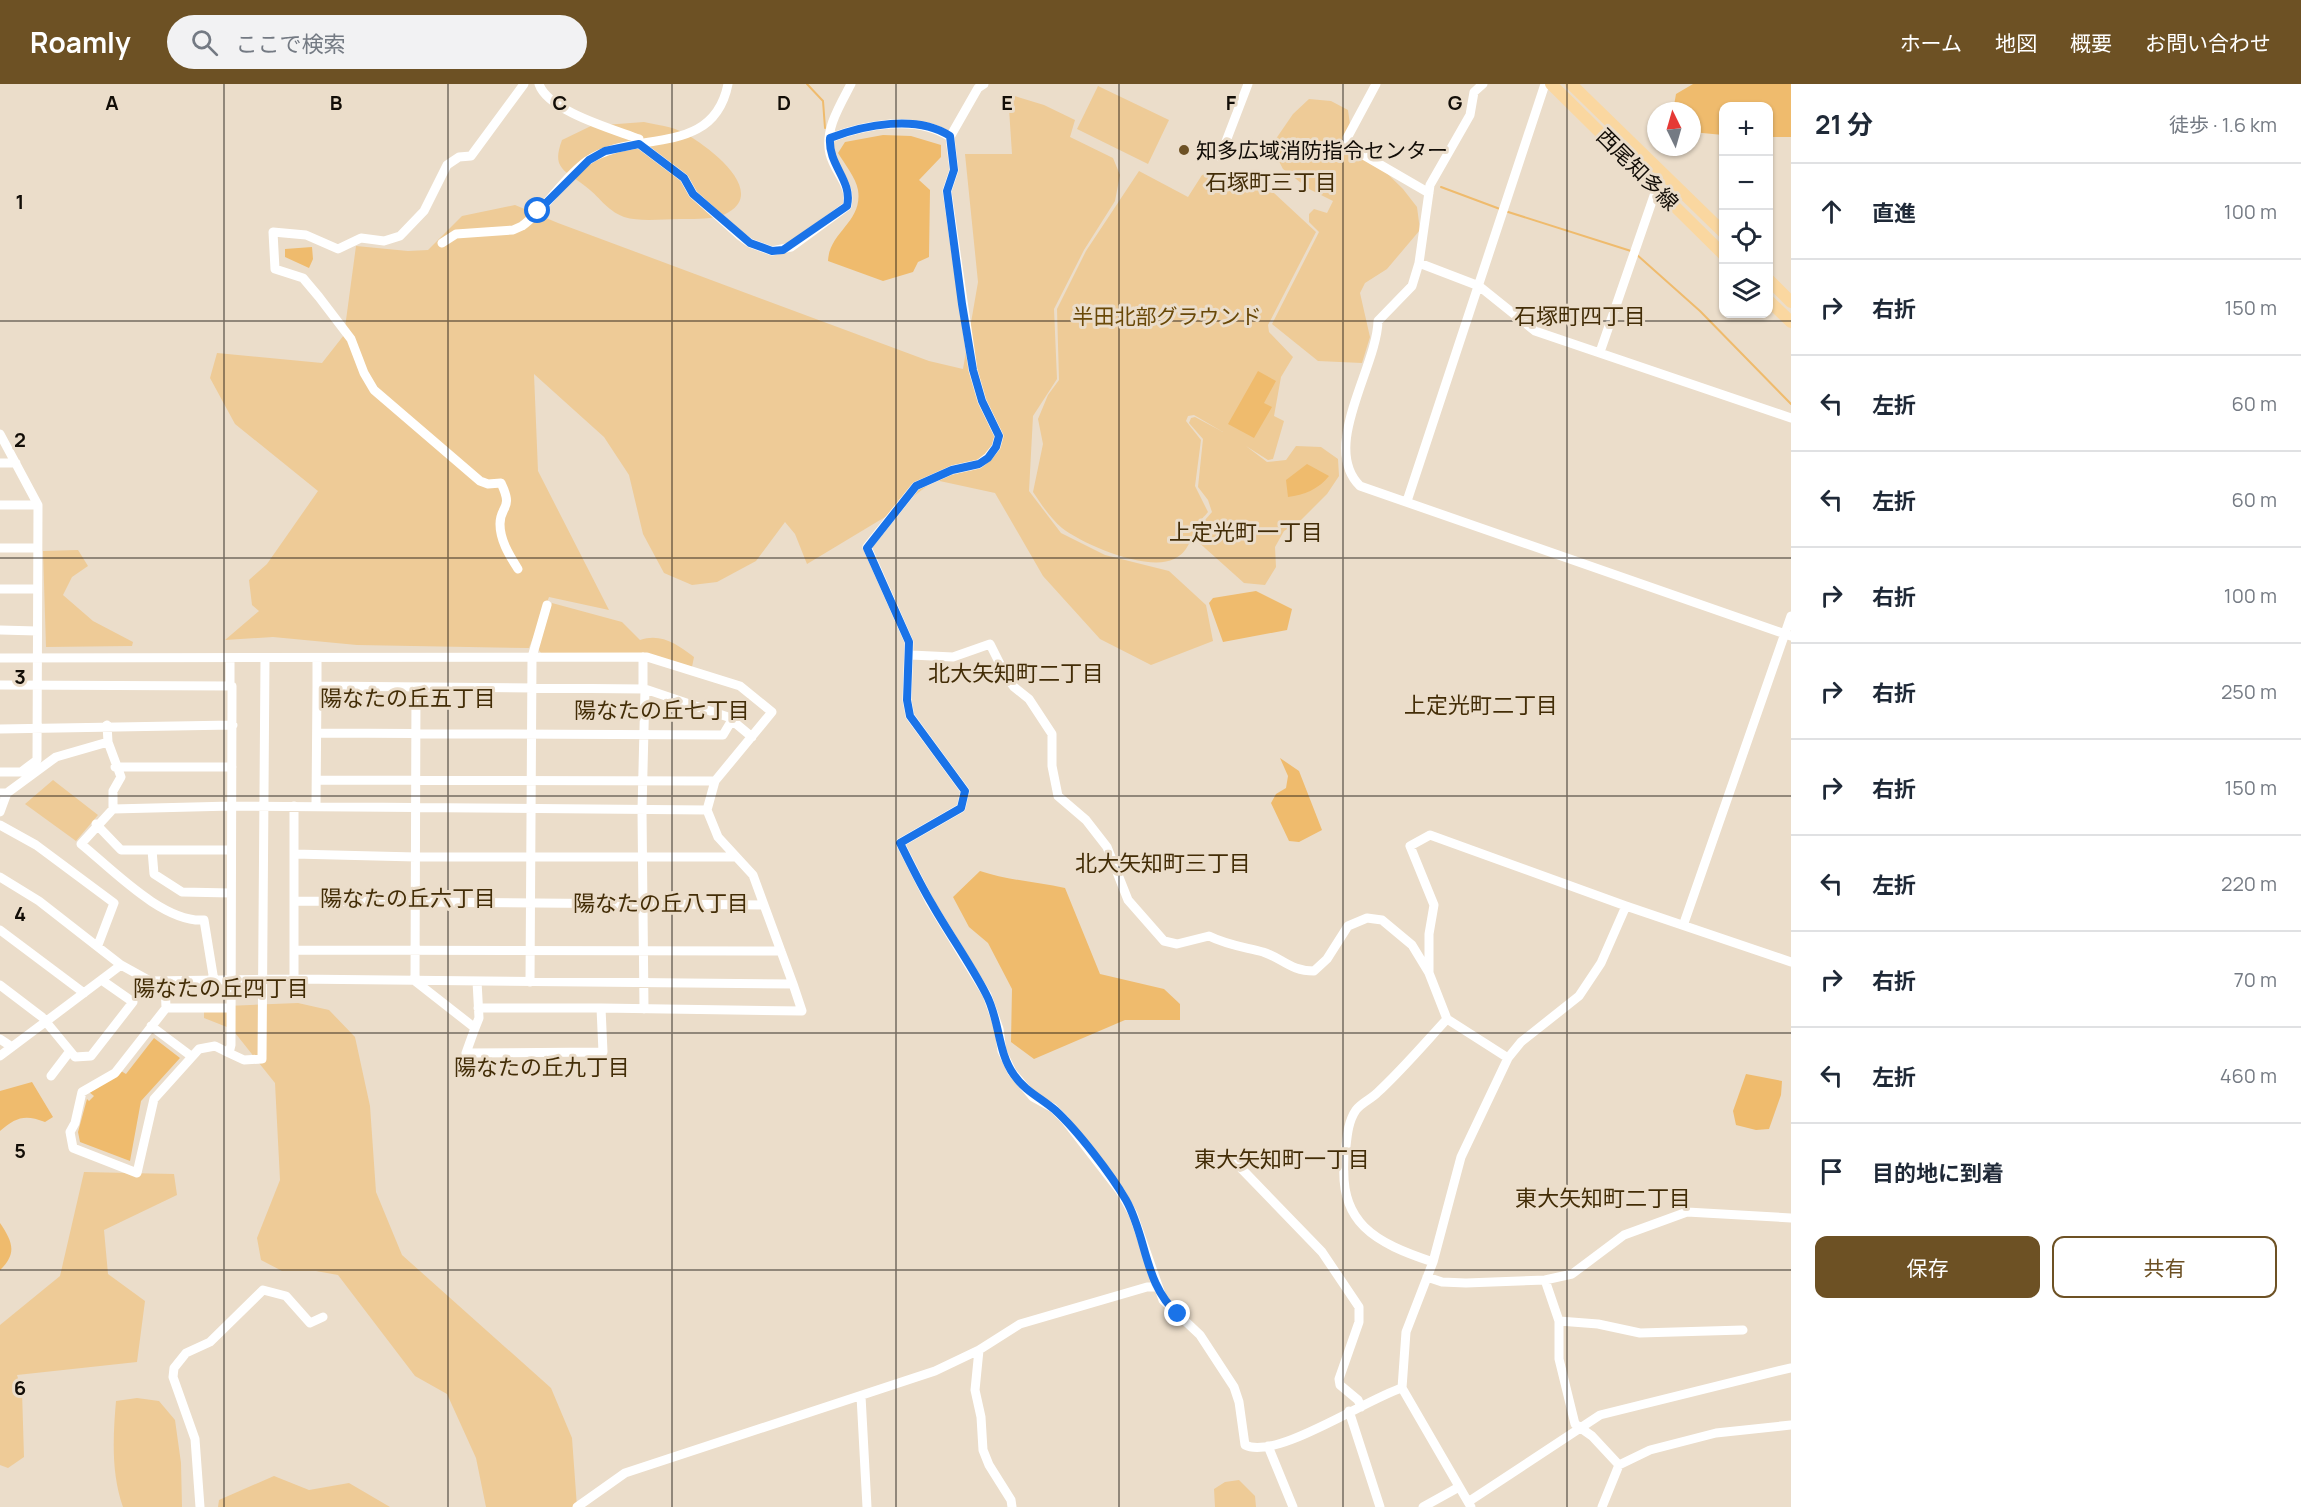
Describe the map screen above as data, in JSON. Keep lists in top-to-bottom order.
{
  "streets": {
    "main road": ["西尾知多線"]
  },
  "districts": [
    "石塚町三丁目",
    "石塚町四丁目",
    "上定光町一丁目",
    "北大矢知町二丁目",
    "陽なたの丘五丁目",
    "上定光町二丁目",
    "陽なたの丘七丁目",
    "北大矢知町三丁目",
    "陽なたの丘六丁目",
    "陽なたの丘八丁目",
    "陽なたの丘四丁目",
    "陽なたの丘九丁目",
    "東大矢知町一丁目",
    "東大矢知町二丁目"
  ],
  "parks": ["半田北部グラウンド"],
  "places": ["知多広域消防指令センター"],
  "north": "top",
  "page": {
    "header": "Roamly",
    "search": "ここで検索",
    "nav": [
      "ホーム",
      "地図",
      "概要",
      "お問い合わせ"
    ],
    "heading": ["21 分", "徒歩 · 1.6 km"],
    "map_buttons": ["+", "−"],
    "list": [
      ["直進", "100 m"],
      ["右折", "150 m"],
      ["左折", "60 m"],
      ["左折", "60 m"],
      ["右折", "100 m"],
      ["右折", "250 m"],
      ["右折", "150 m"],
      ["左折", "220 m"],
      ["右折", "70 m"],
      ["左折", "460 m"],
      "目的地に到着"
    ],
    "buttons": ["保存", "共有"]
  },
  "grid": {
    "columns": [
      "A",
      "B",
      "C",
      "D",
      "E",
      "F",
      "G"
    ],
    "rows": [
      "1",
      "2",
      "3",
      "4",
      "5",
      "6"
    ]
  }
}
